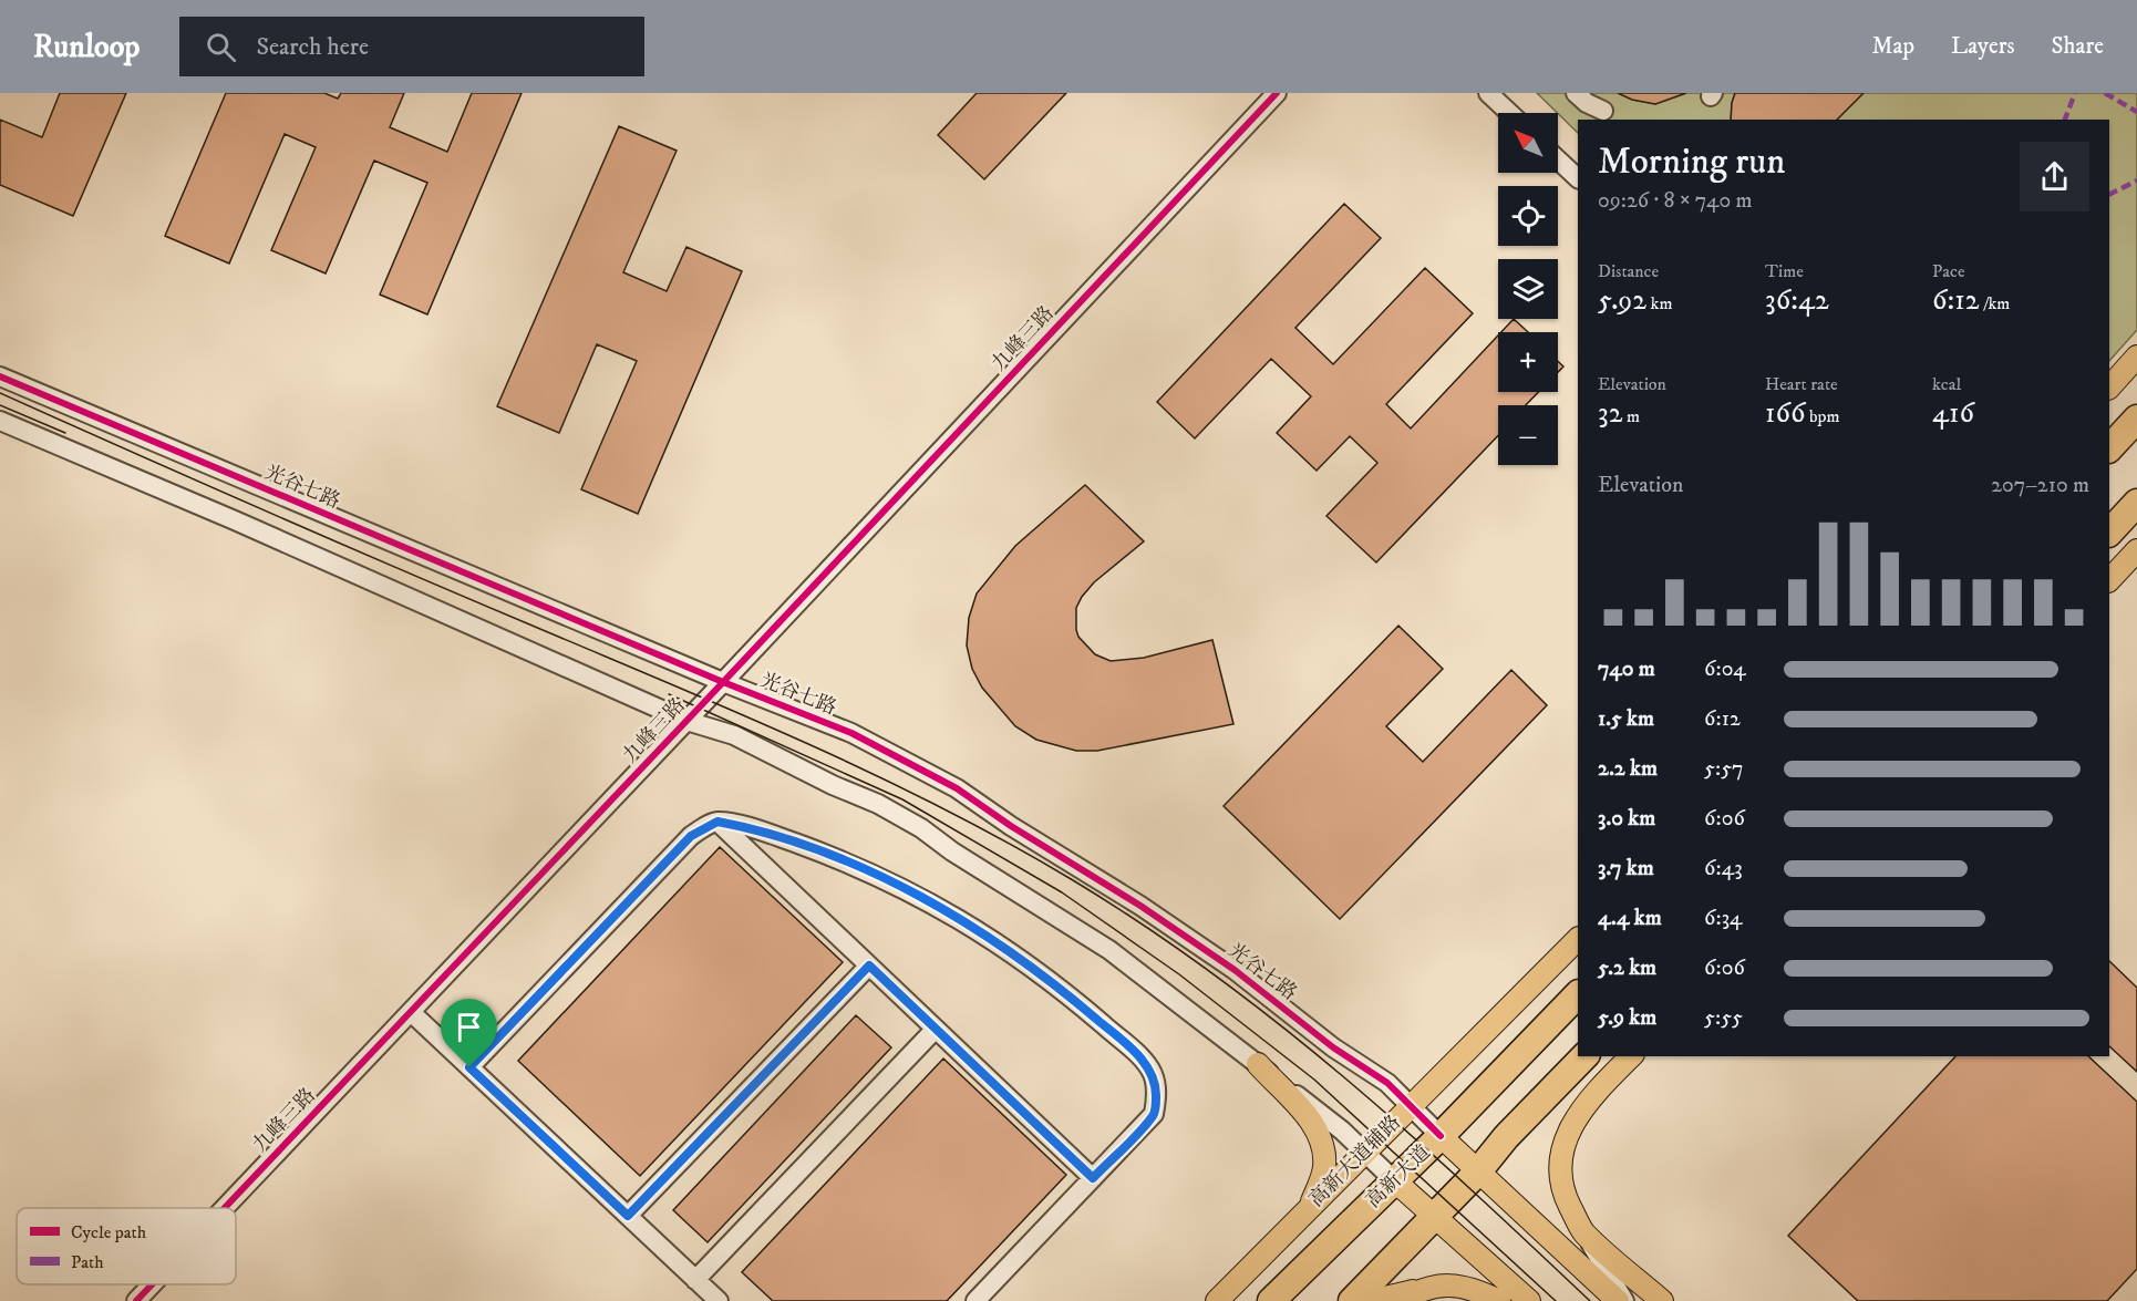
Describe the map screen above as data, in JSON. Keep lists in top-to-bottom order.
{
  "streets": {
    "highway": ["高新大道"],
    "main road": ["光谷七路", "高新大道辅路"],
    "street": ["九峰三路"]
  },
  "crossings": [
    ["九峰三路", "光谷七路"],
    ["光谷七路", "高新大道辅路"],
    ["光谷七路", "高新大道"]
  ],
  "legend": ["Cycle path", "Path"],
  "north": "top left",
  "page": {
    "header": "Runloop",
    "search": "Search here",
    "nav": ["Map", "Layers", "Share"],
    "map_buttons": ["+", "−"],
    "heading": ["Morning run", "09:26 · 8 × 740 m"],
    "stats": [
      ["Distance", "5.92 km"],
      ["Time", "36:42"],
      ["Pace", "6:12 /km"],
      ["Elevation", "32 m"],
      ["Heart rate", "166 bpm"],
      ["kcal", "416"]
    ],
    "chart": ["Elevation", "207–210 m"],
    "list": [
      {
        "name": "740 m",
        "note": "6:04"
      },
      {
        "name": "1.5 km",
        "note": "6:12"
      },
      {
        "name": "2.2 km",
        "note": "5:57"
      },
      {
        "name": "3.0 km",
        "note": "6:06"
      },
      {
        "name": "3.7 km",
        "note": "6:43"
      },
      {
        "name": "4.4 km",
        "note": "6:34"
      },
      {
        "name": "5.2 km",
        "note": "6:06"
      },
      {
        "name": "5.9 km",
        "note": "5:55"
      }
    ]
  }
}
